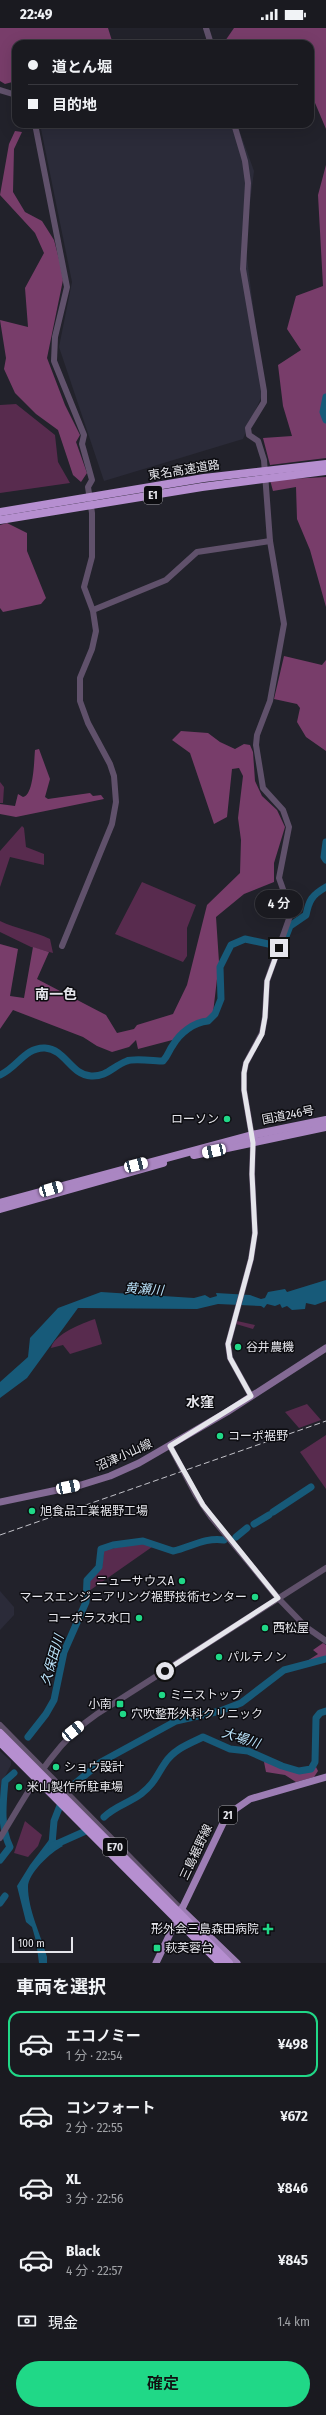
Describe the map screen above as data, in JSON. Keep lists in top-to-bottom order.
{
  "streets": {
    "highway": [
      "東名高速道路",
      "E1",
      "国道246号",
      "E70"
    ],
    "main road": ["沼津小山線", "21", "三島裾野線"]
  },
  "districts": ["南一色", "水窪"],
  "water": ["黄瀬川", "久保田川", "大場川"],
  "places": {
    "other": [
      "ローソン",
      "谷井農機",
      "コーポ裾野",
      "旭食品工業裾野工場",
      "ニューサウスA",
      "マースエンジニアリング裾野技術センター",
      "コーポラス水口",
      "西松屋",
      "パルテノン",
      "ミニストップ",
      "穴吹整形外科クリニック",
      "ショウ設計",
      "米山製作所駐車場"
    ],
    "transit": ["小南", "萩芙蓉台"],
    "health": ["形外会三島森田病院"]
  },
  "scale_bar": "100 m",
  "page": {
    "status": "22:49",
    "banner": ["道とん堀", "目的地"],
    "bubble": "4 分",
    "scale": "100 m",
    "heading": "車両を選択",
    "list": [
      {
        "name": "エコノミー",
        "note": "1 分 · 22:54",
        "value": "¥498"
      },
      {
        "name": "コンフォート",
        "note": "2 分 · 22:55",
        "value": "¥672"
      },
      {
        "name": "XL",
        "note": "3 分 · 22:56",
        "value": "¥846"
      },
      {
        "name": "Black",
        "note": "4 分 · 22:57",
        "value": "¥845"
      }
    ],
    "pay": ["現金", "1.4 km"],
    "buttons": "確定"
  }
}
